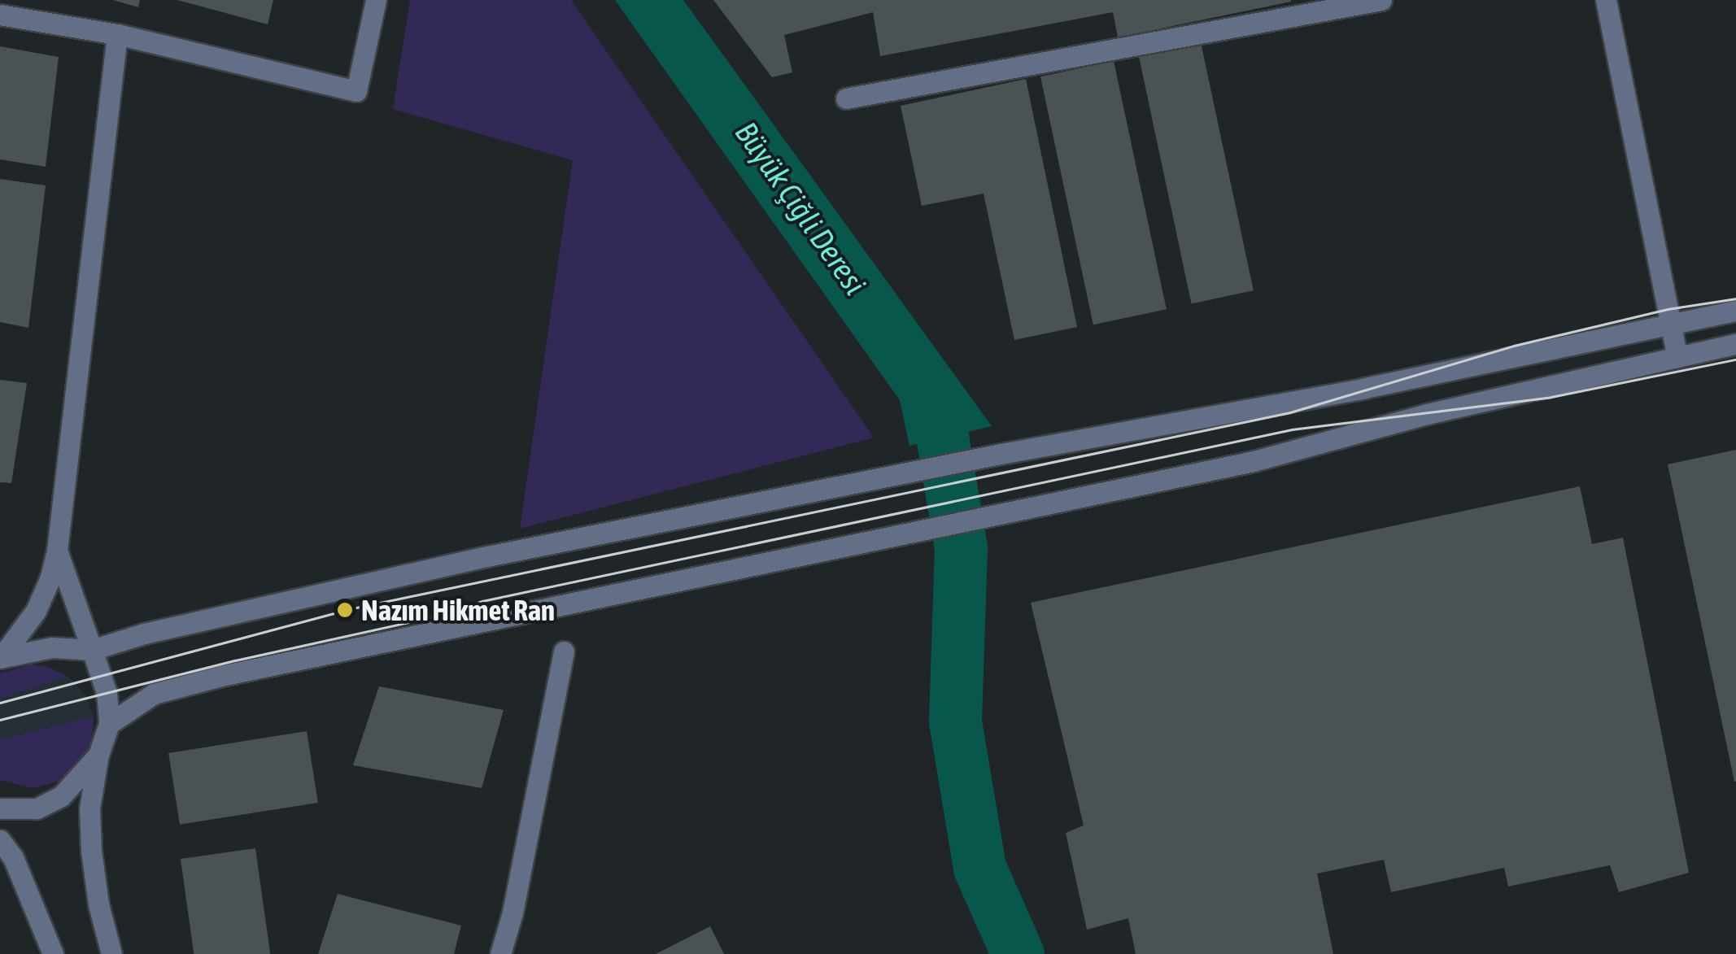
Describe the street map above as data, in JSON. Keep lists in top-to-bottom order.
{
  "water": ["Büyük Çiğli Deresi"],
  "places": ["Nazım Hikmet Ran"]
}
